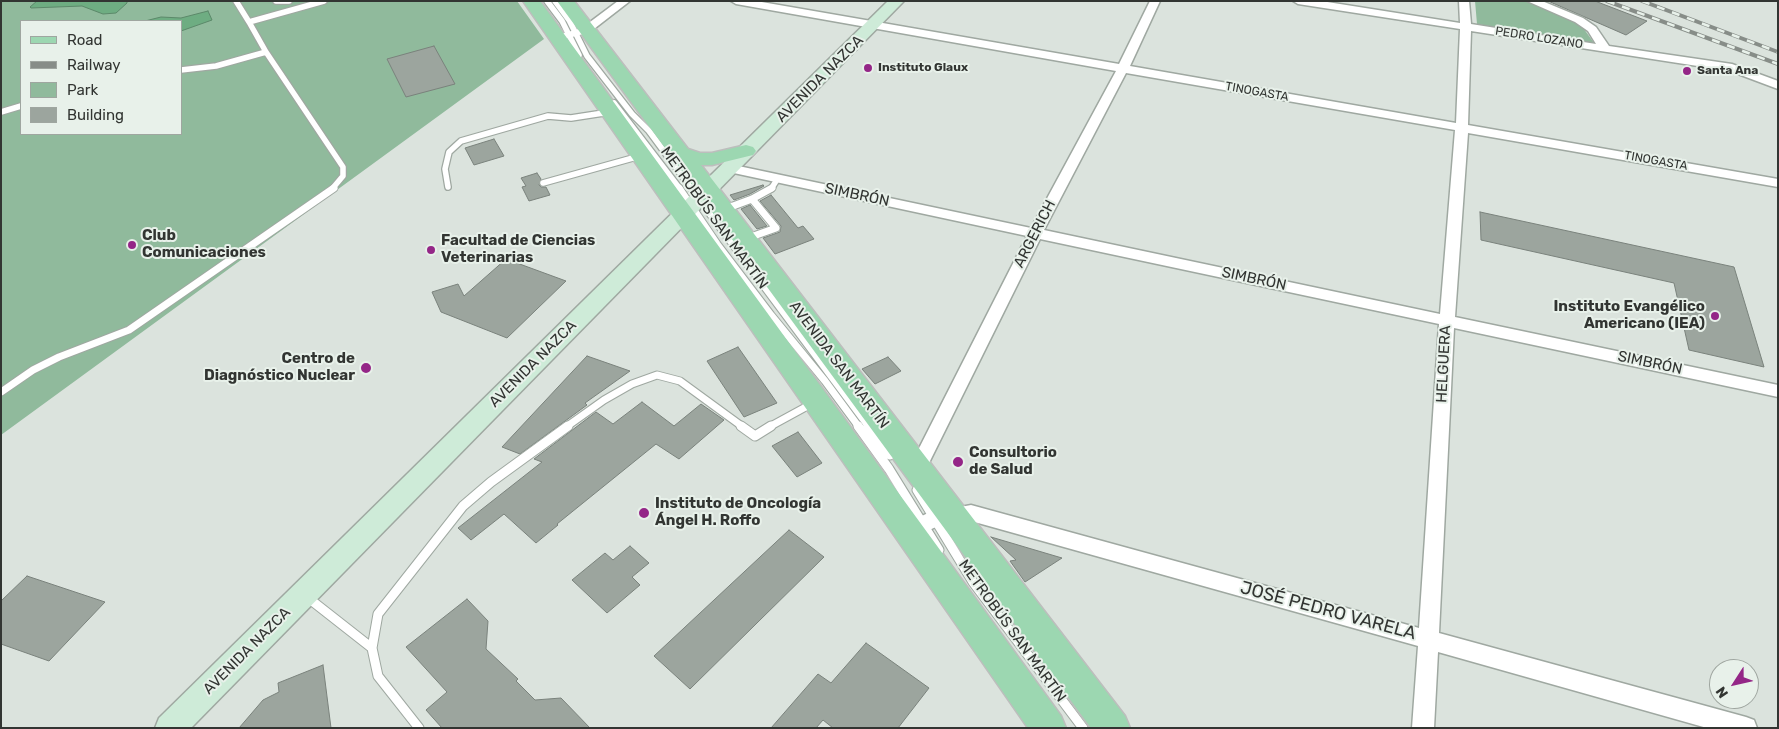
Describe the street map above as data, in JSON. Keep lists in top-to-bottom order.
{
  "streets": {
    "main road": ["AVENIDA NAZCA", "AVENIDA SAN MARTÍN"],
    "street": [
      "PEDRO LOZANO",
      "TINOGASTA",
      "SIMBRÓN",
      "ARGERICH",
      "HELGUERA",
      "JOSÉ PEDRO VARELA"
    ],
    "lane": ["METROBÚS SAN MARTÍN"]
  },
  "crossings": [
    ["PEDRO LOZANO", "HELGUERA"],
    ["AVENIDA NAZCA", "TINOGASTA"],
    ["AVENIDA NAZCA", "SIMBRÓN"],
    ["AVENIDA NAZCA", "METROBÚS SAN MARTÍN"],
    ["AVENIDA NAZCA", "AVENIDA SAN MARTÍN"],
    ["TINOGASTA", "ARGERICH"],
    ["TINOGASTA", "HELGUERA"],
    ["SIMBRÓN", "ARGERICH"],
    ["SIMBRÓN", "HELGUERA"],
    ["METROBÚS SAN MARTÍN", "ARGERICH"],
    ["METROBÚS SAN MARTÍN", "AVENIDA SAN MARTÍN"],
    ["METROBÚS SAN MARTÍN", "JOSÉ PEDRO VARELA"],
    ["ARGERICH", "AVENIDA SAN MARTÍN"],
    ["HELGUERA", "JOSÉ PEDRO VARELA"],
    ["AVENIDA SAN MARTÍN", "JOSÉ PEDRO VARELA"]
  ],
  "places": [
    "Instituto Glaux",
    "Santa Ana",
    "Club Comunicaciones",
    "Facultad de Ciencias Veterinarias",
    "Instituto Evangélico Americano (IEA)",
    "Centro de Diagnóstico Nuclear",
    "Consultorio de Salud",
    "Instituto de Oncología Ángel H. Roffo"
  ],
  "legend": [
    "Road",
    "Railway",
    "Park",
    "Building"
  ],
  "north": "bottom left"
}
